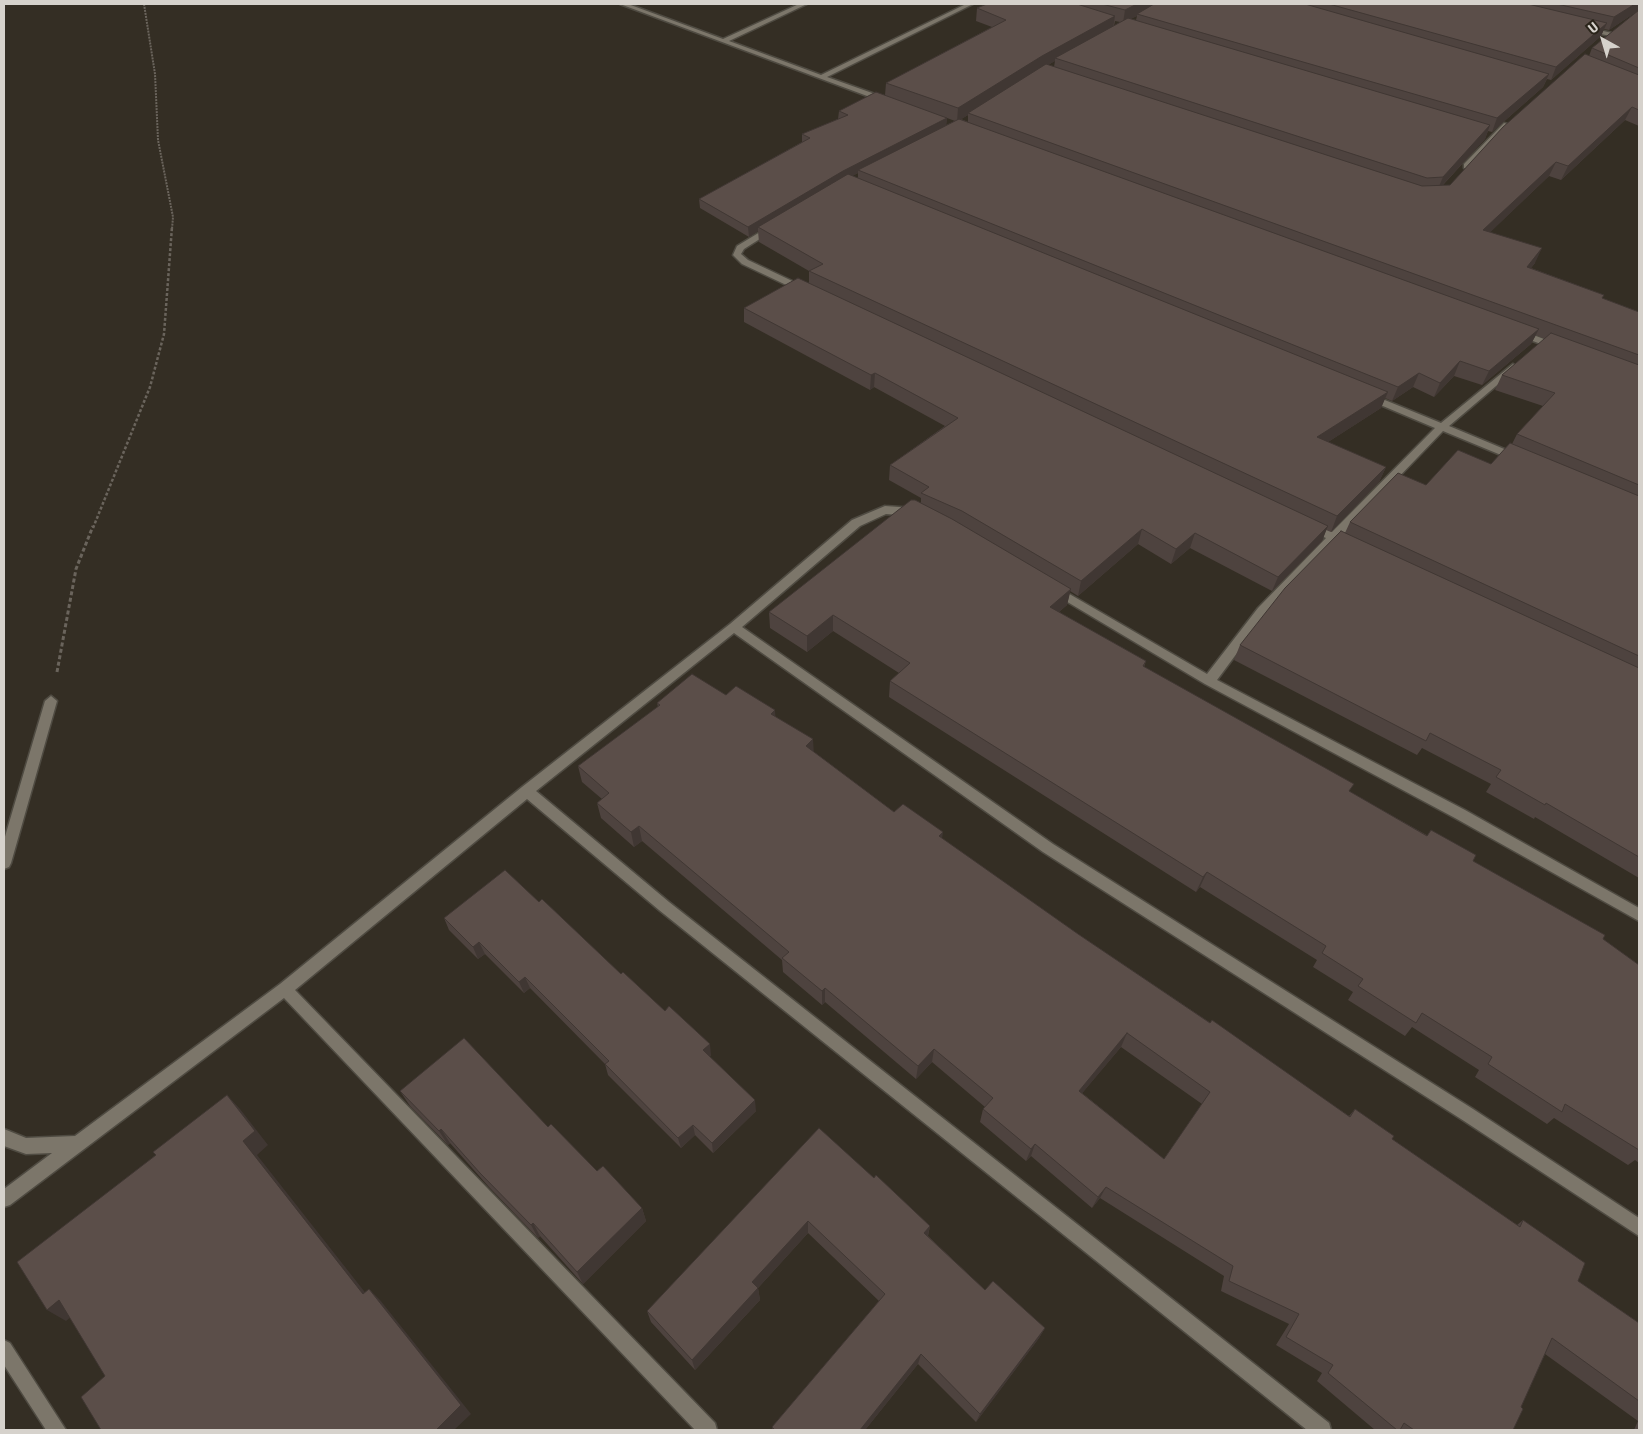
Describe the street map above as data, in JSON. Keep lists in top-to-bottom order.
{
  "north": "top left"
}
